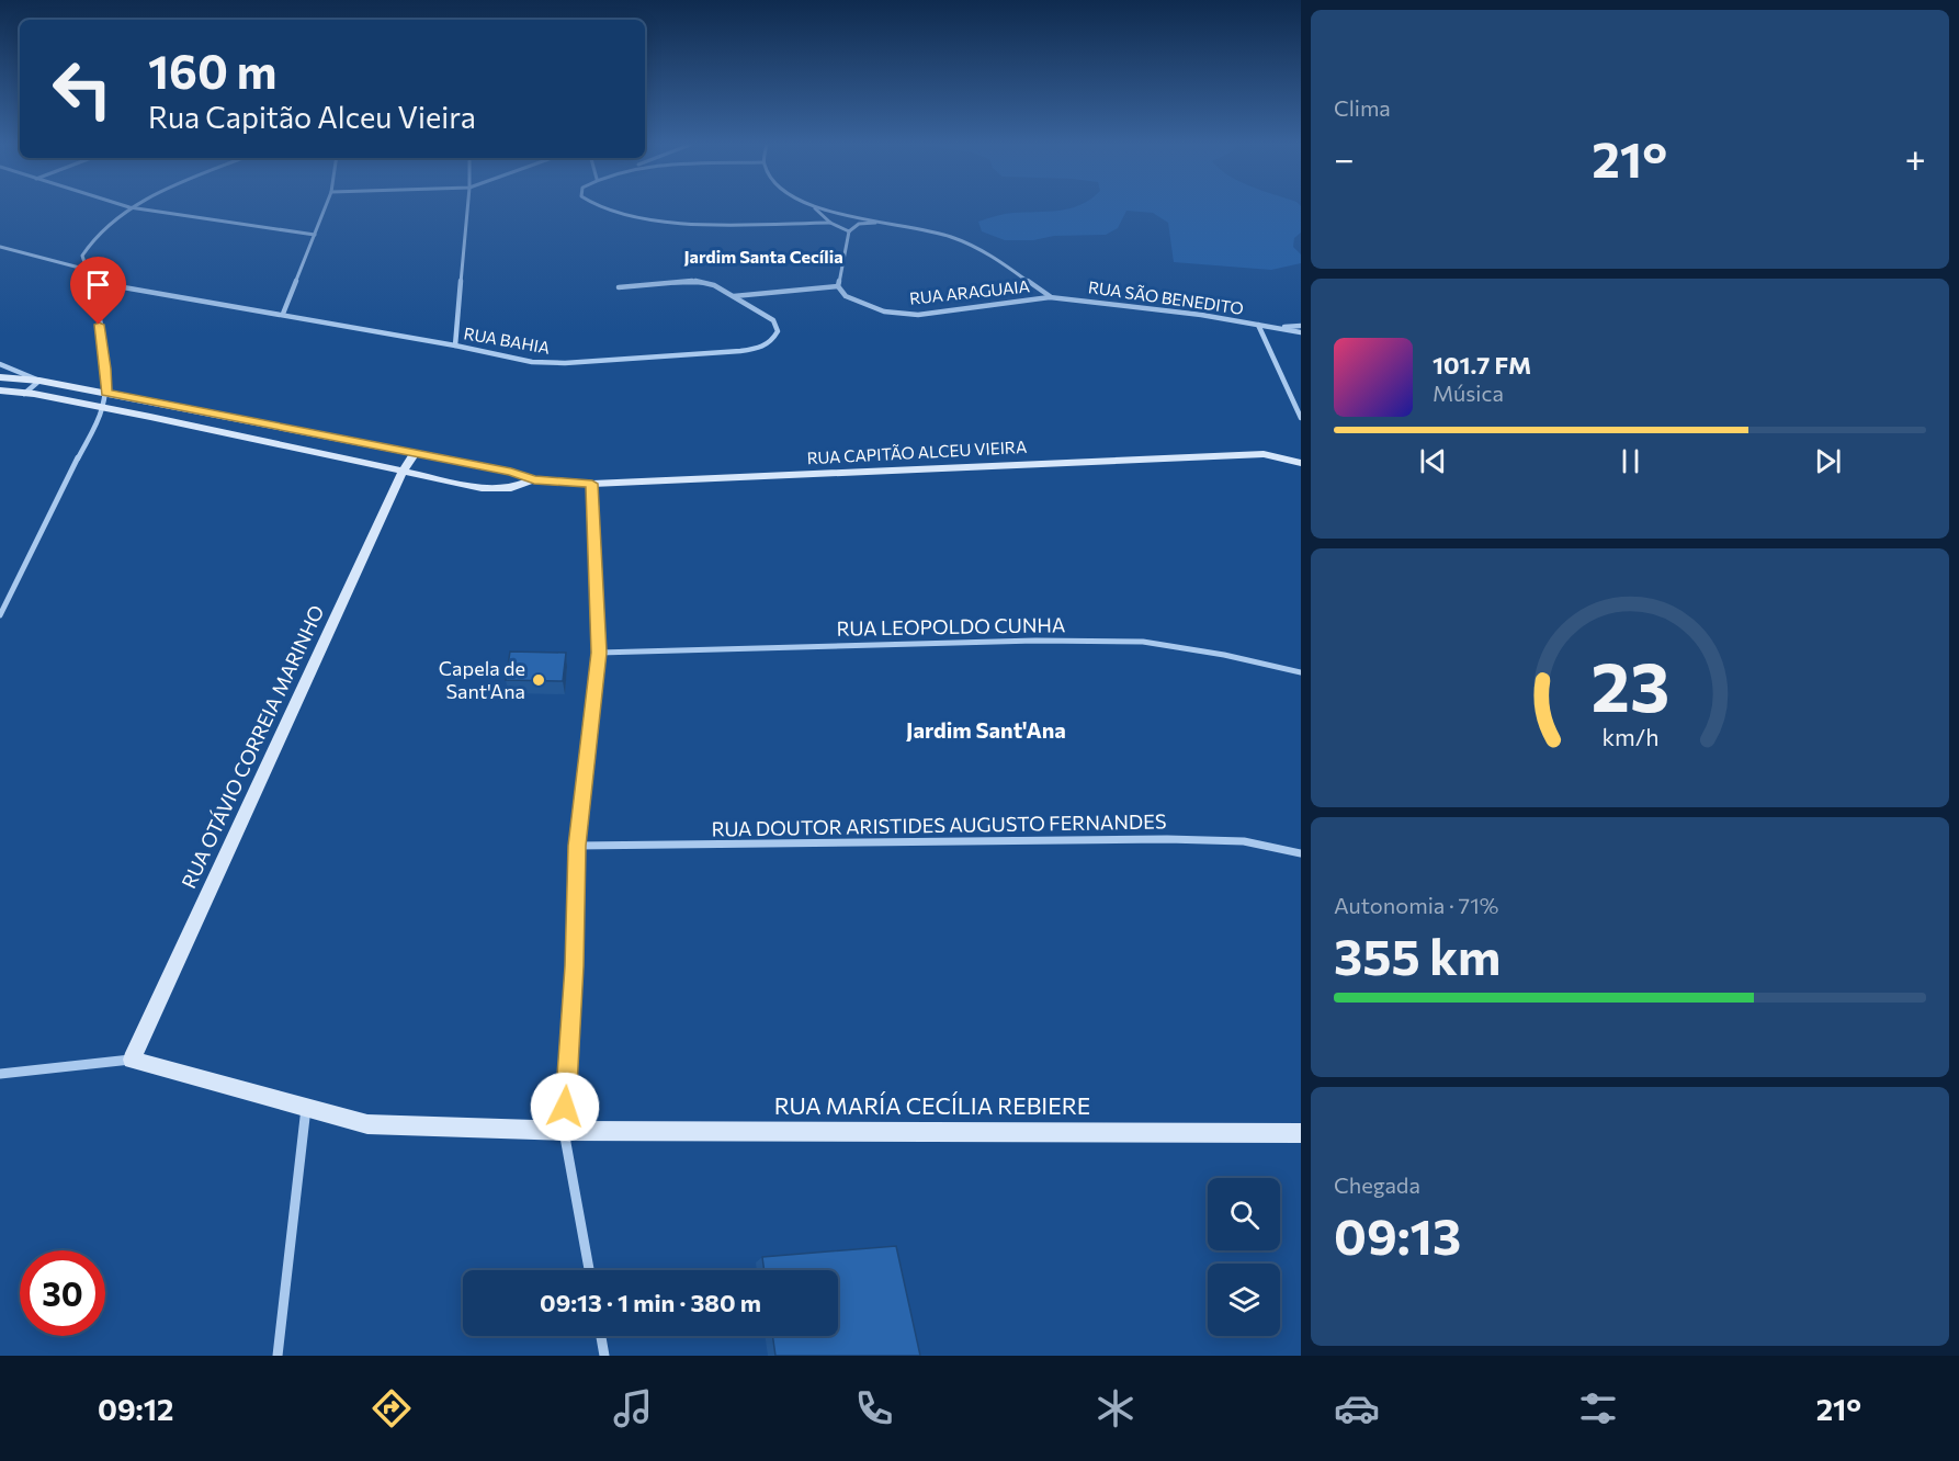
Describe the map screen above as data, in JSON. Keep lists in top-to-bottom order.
{
  "streets": {
    "street": [
      "RUA ARAGUAIA",
      "RUA SÃO BENEDITO",
      "RUA BAHIA",
      "RUA CAPITÃO ALCEU VIEIRA",
      "RUA LEOPOLDO CUNHA",
      "RUA OTÁVIO CORREIA MARINHO",
      "RUA DOUTOR ARISTIDES AUGUSTO FERNANDES",
      "RUA MARÍA CECÍLIA REBIERE"
    ]
  },
  "crossings": [
    ["RUA ARAGUAIA", "RUA SÃO BENEDITO"],
    ["RUA OTÁVIO CORREIA MARINHO", "RUA MARÍA CECÍLIA REBIERE"]
  ],
  "districts": ["Jardim Santa Cecília", "Jardim Sant'Ana"],
  "places": ["Capela de Sant'Ana"],
  "page": {
    "tile": [
      "Clima",
      ["Autonomia · 71%", "355 km"],
      ["Chegada", "09:13"]
    ],
    "turn": ["160 m", "Rua Capitão Alceu Vieira"],
    "heat": ["−", "21°", "+"],
    "song": ["101.7 FM", "Música"],
    "limit": "30",
    "trip": "09:13 · 1 min · 380 m",
    "tabs": ["09:12", "21°"],
    "gauge": ["23", "km/h"]
  }
}
